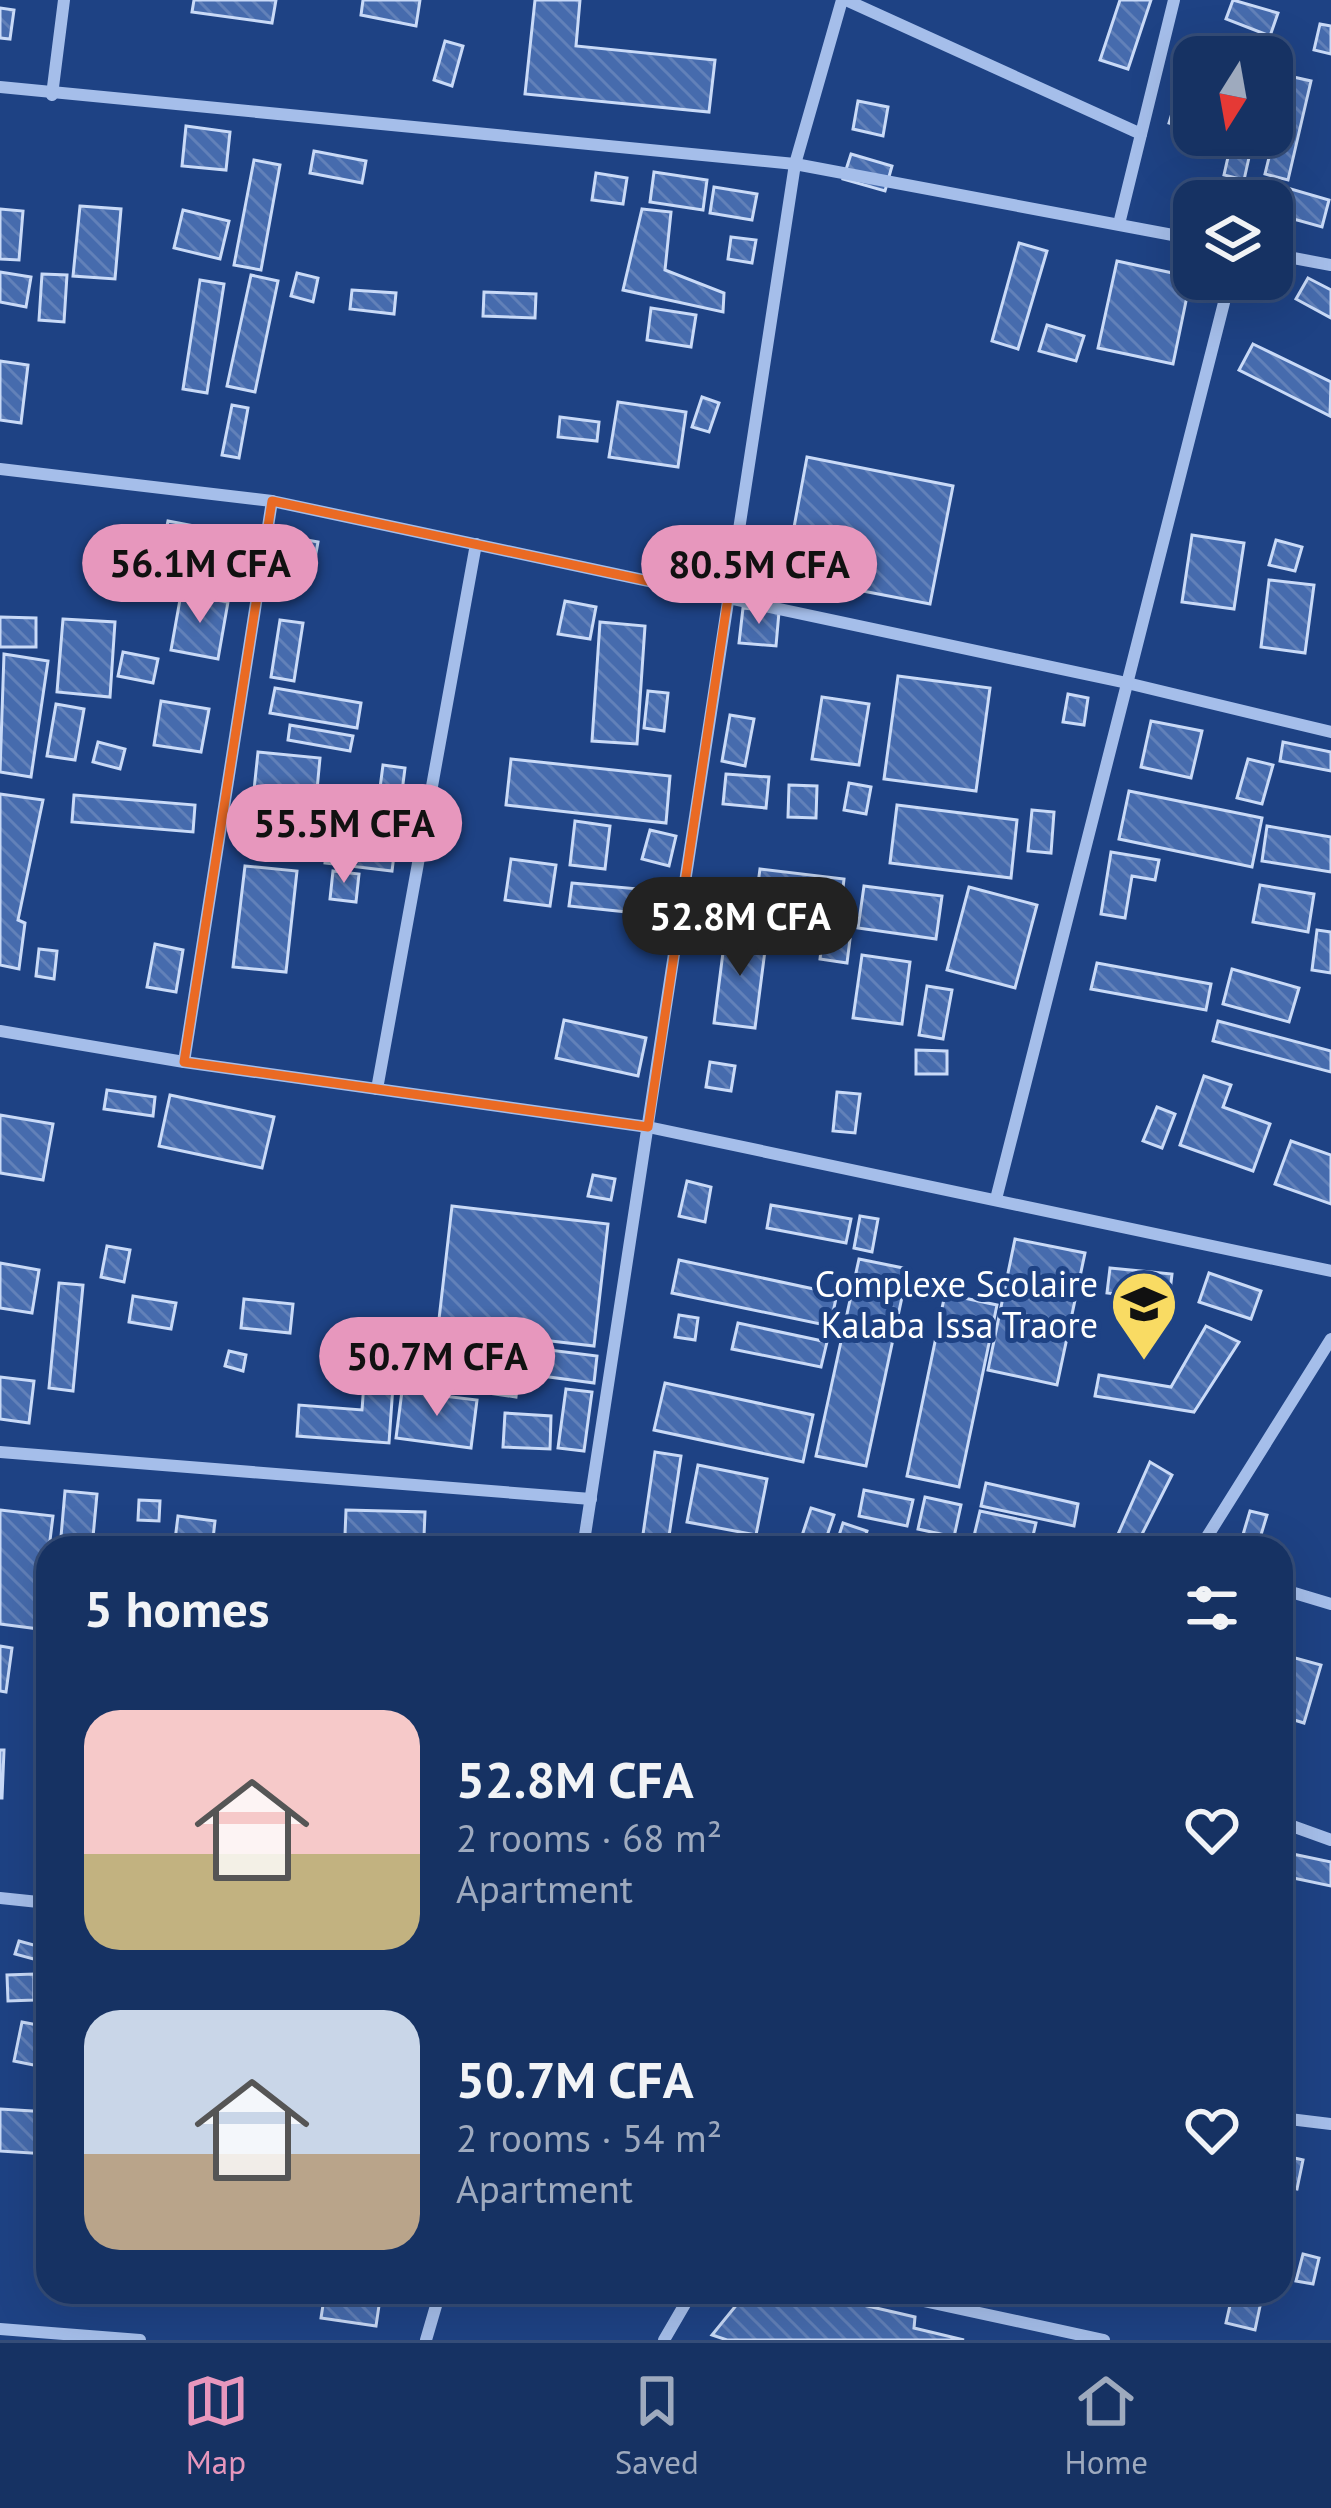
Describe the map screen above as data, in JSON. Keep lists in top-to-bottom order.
{
  "places": {
    "school or university": ["Complexe Scolaire Kalaba Issa Traore"]
  },
  "north": "bottom",
  "page": {
    "price": [
      "56.1M CFA",
      "80.5M CFA",
      "55.5M CFA",
      "52.8M CFA",
      "50.7M CFA"
    ],
    "heading": "5 homes",
    "list": [
      {
        "name": "52.8M CFA",
        "note": "2 rooms · 68 m² · Apartment"
      },
      {
        "name": "50.7M CFA",
        "note": "2 rooms · 54 m² · Apartment"
      }
    ],
    "tabs": ["Map", "Saved", "Home"]
  }
}
